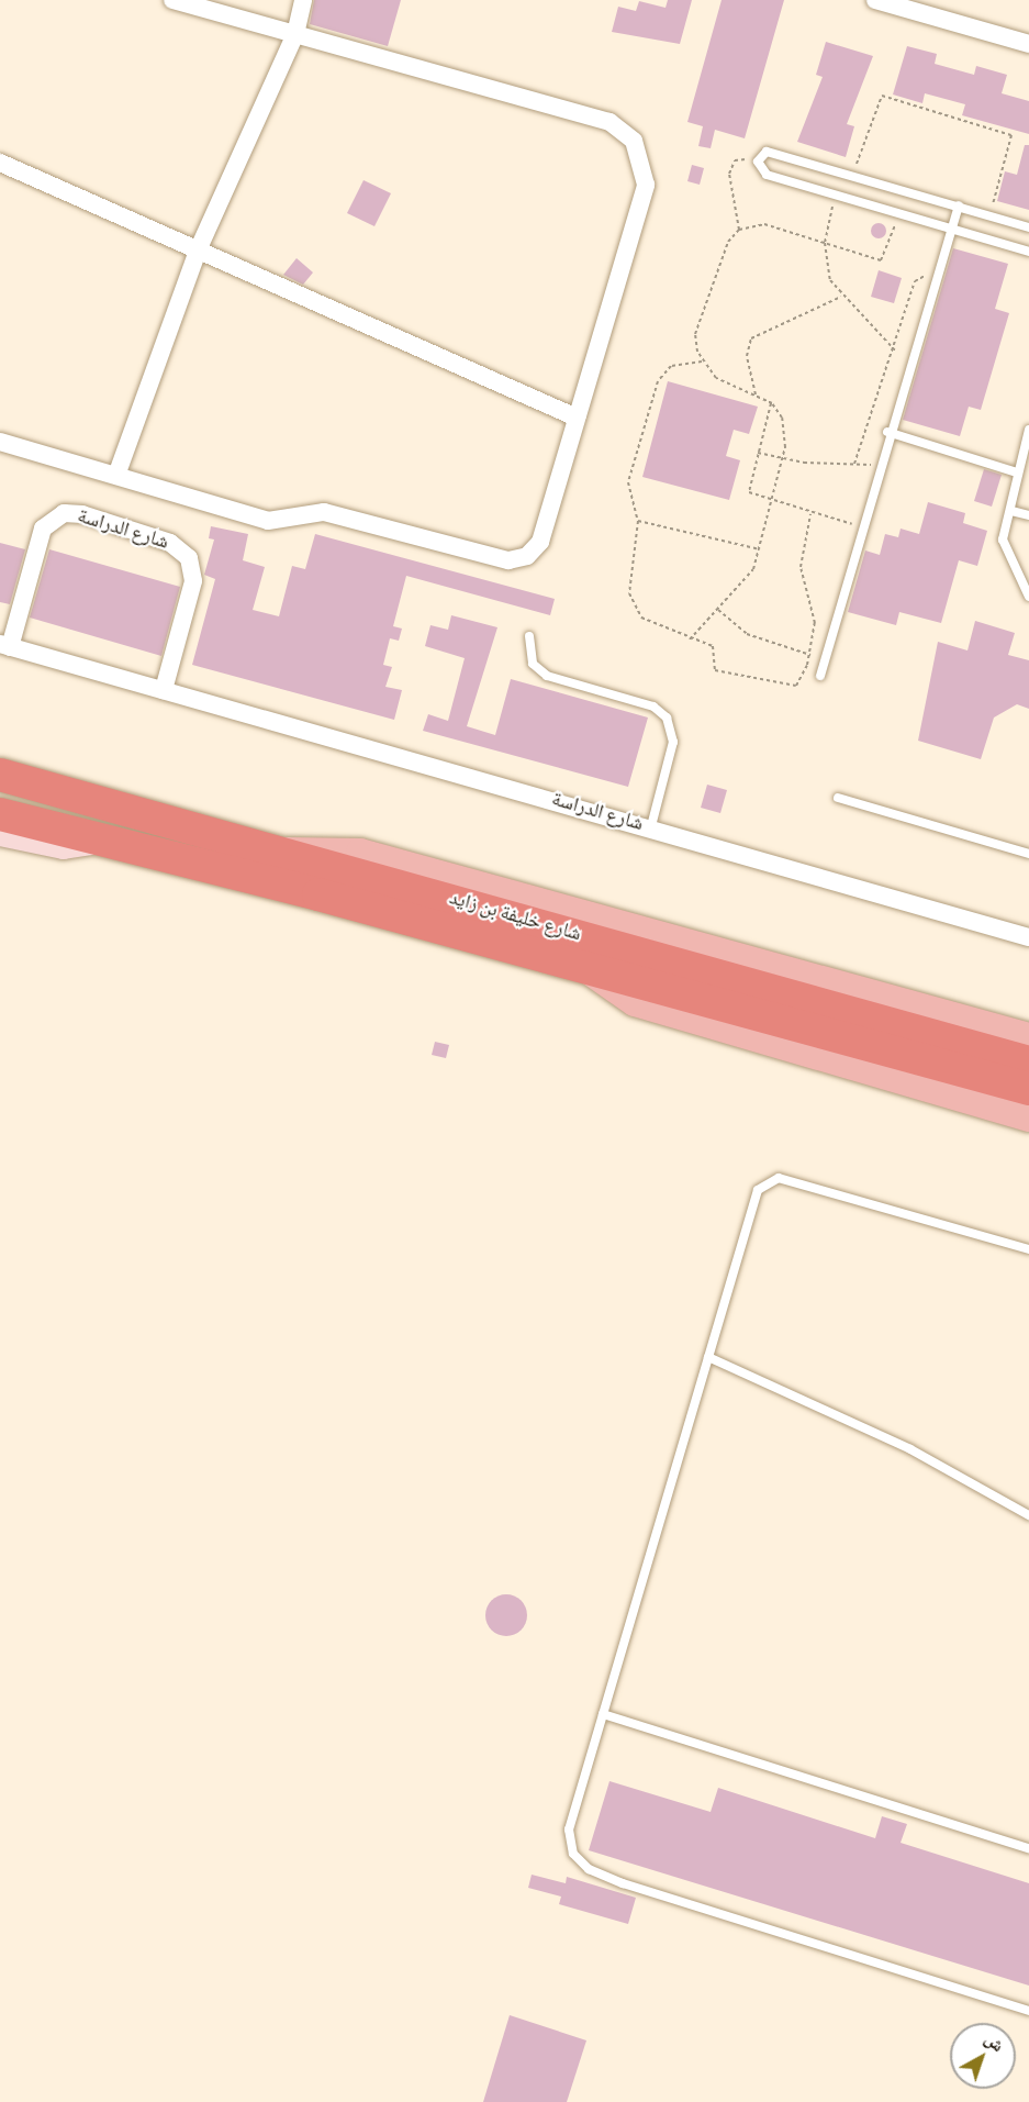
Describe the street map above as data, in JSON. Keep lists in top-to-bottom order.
{
  "streets": {
    "highway": ["شارع خليفة بن زايد"],
    "street": ["شارع الدراسة"]
  },
  "north": "top right"
}
